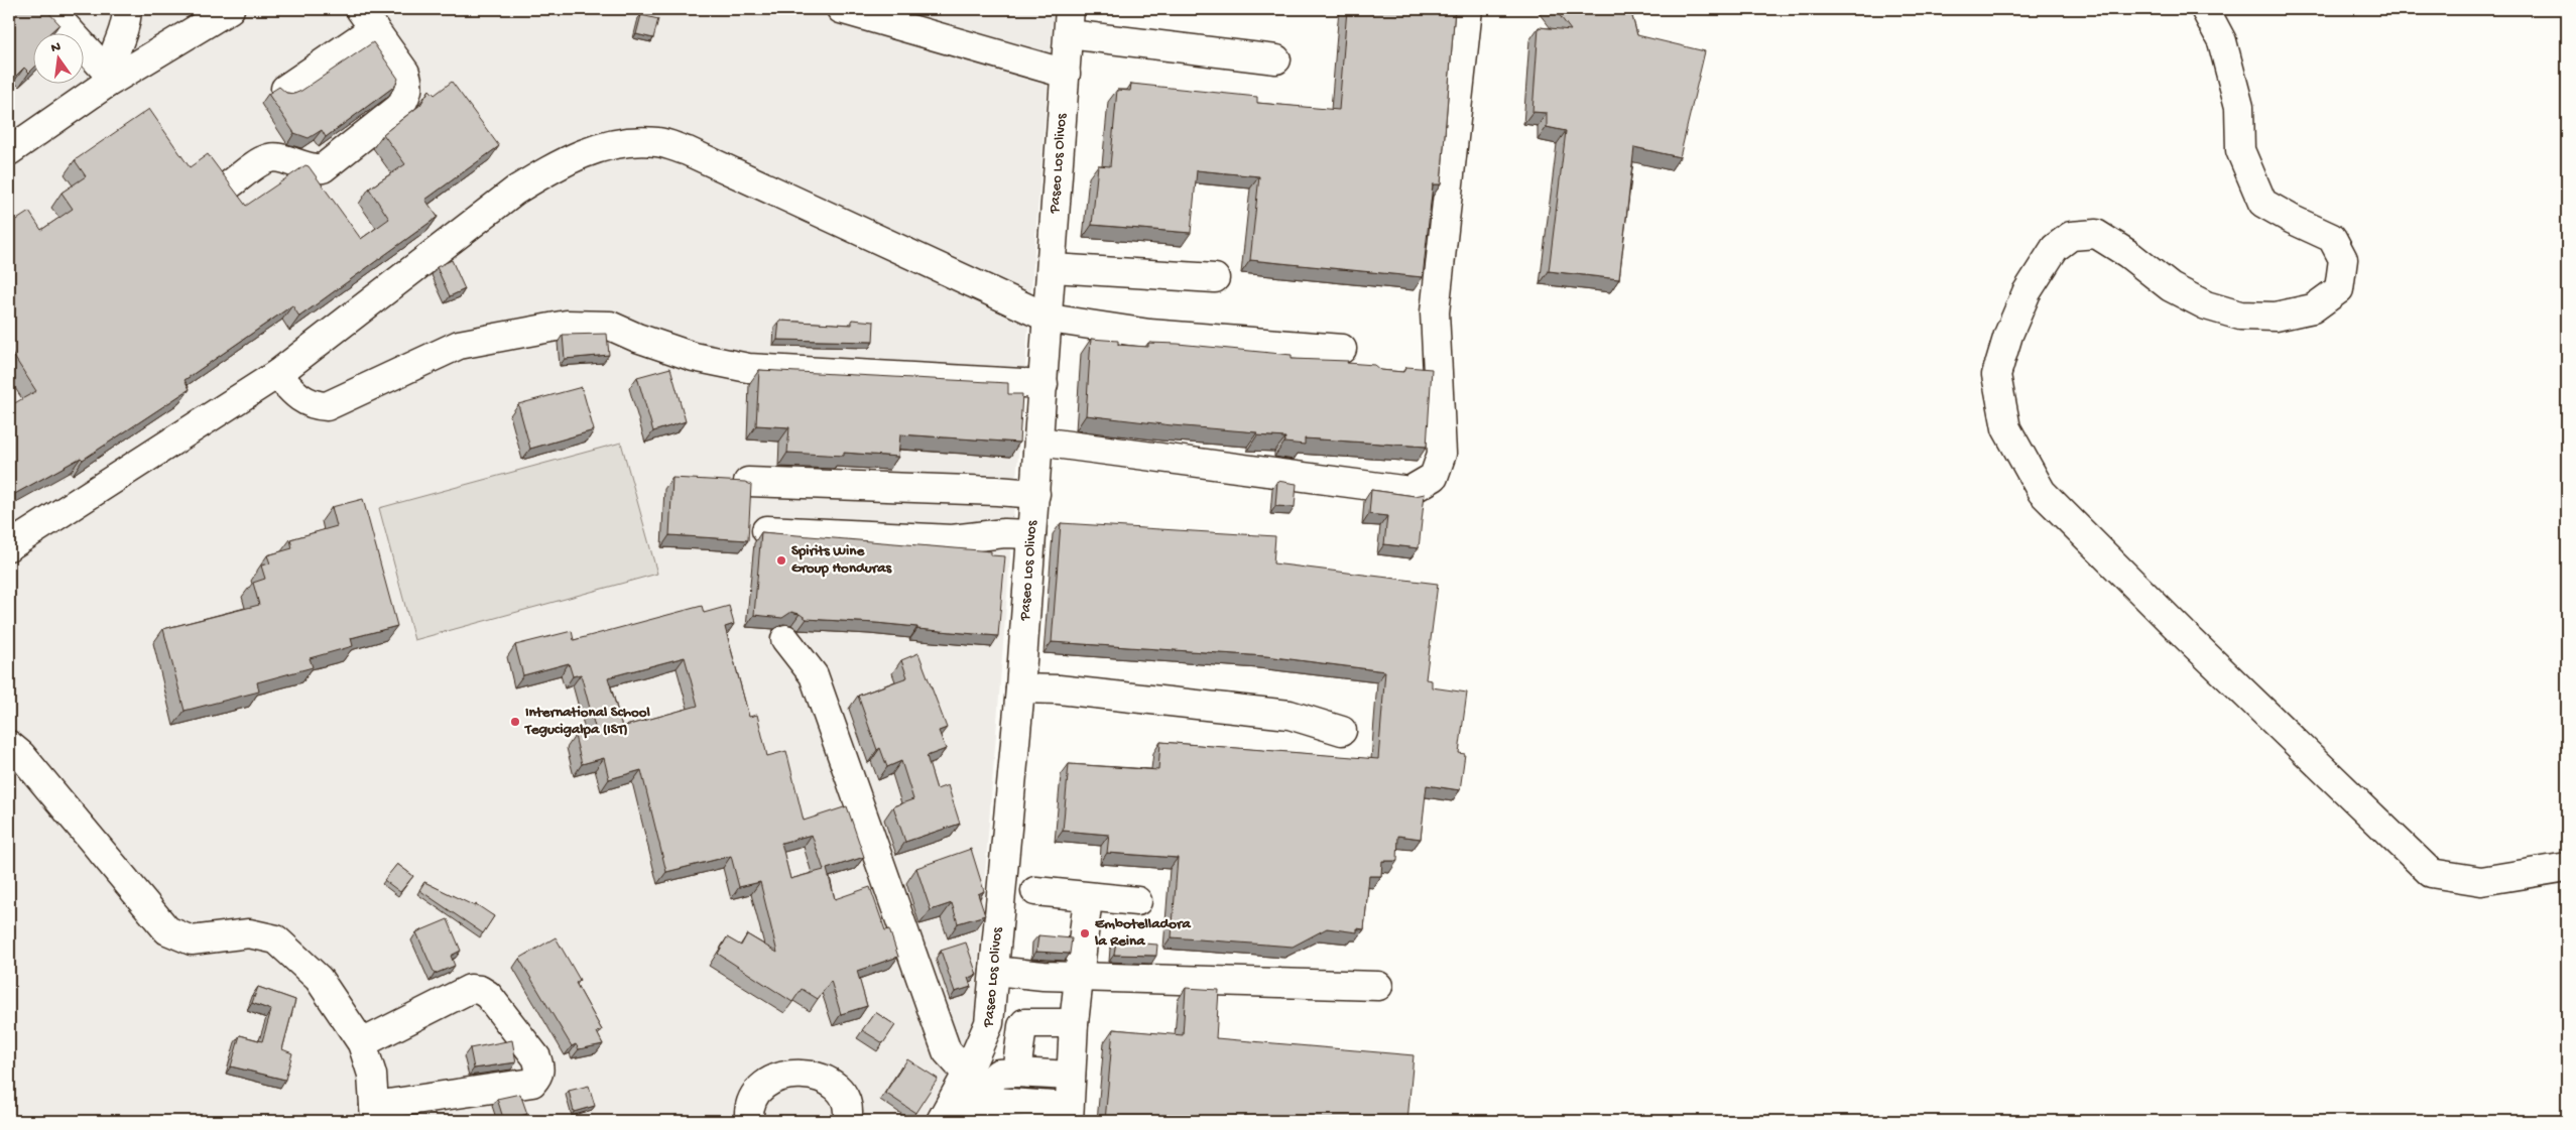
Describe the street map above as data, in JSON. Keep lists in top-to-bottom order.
{
  "streets": {
    "street": ["Paseo Los Olivos"]
  },
  "places": ["Spirits Wine Group Honduras", "International School Tegucigalpa (IST)", "Embotelladora la Reina"],
  "north": "top"
}
